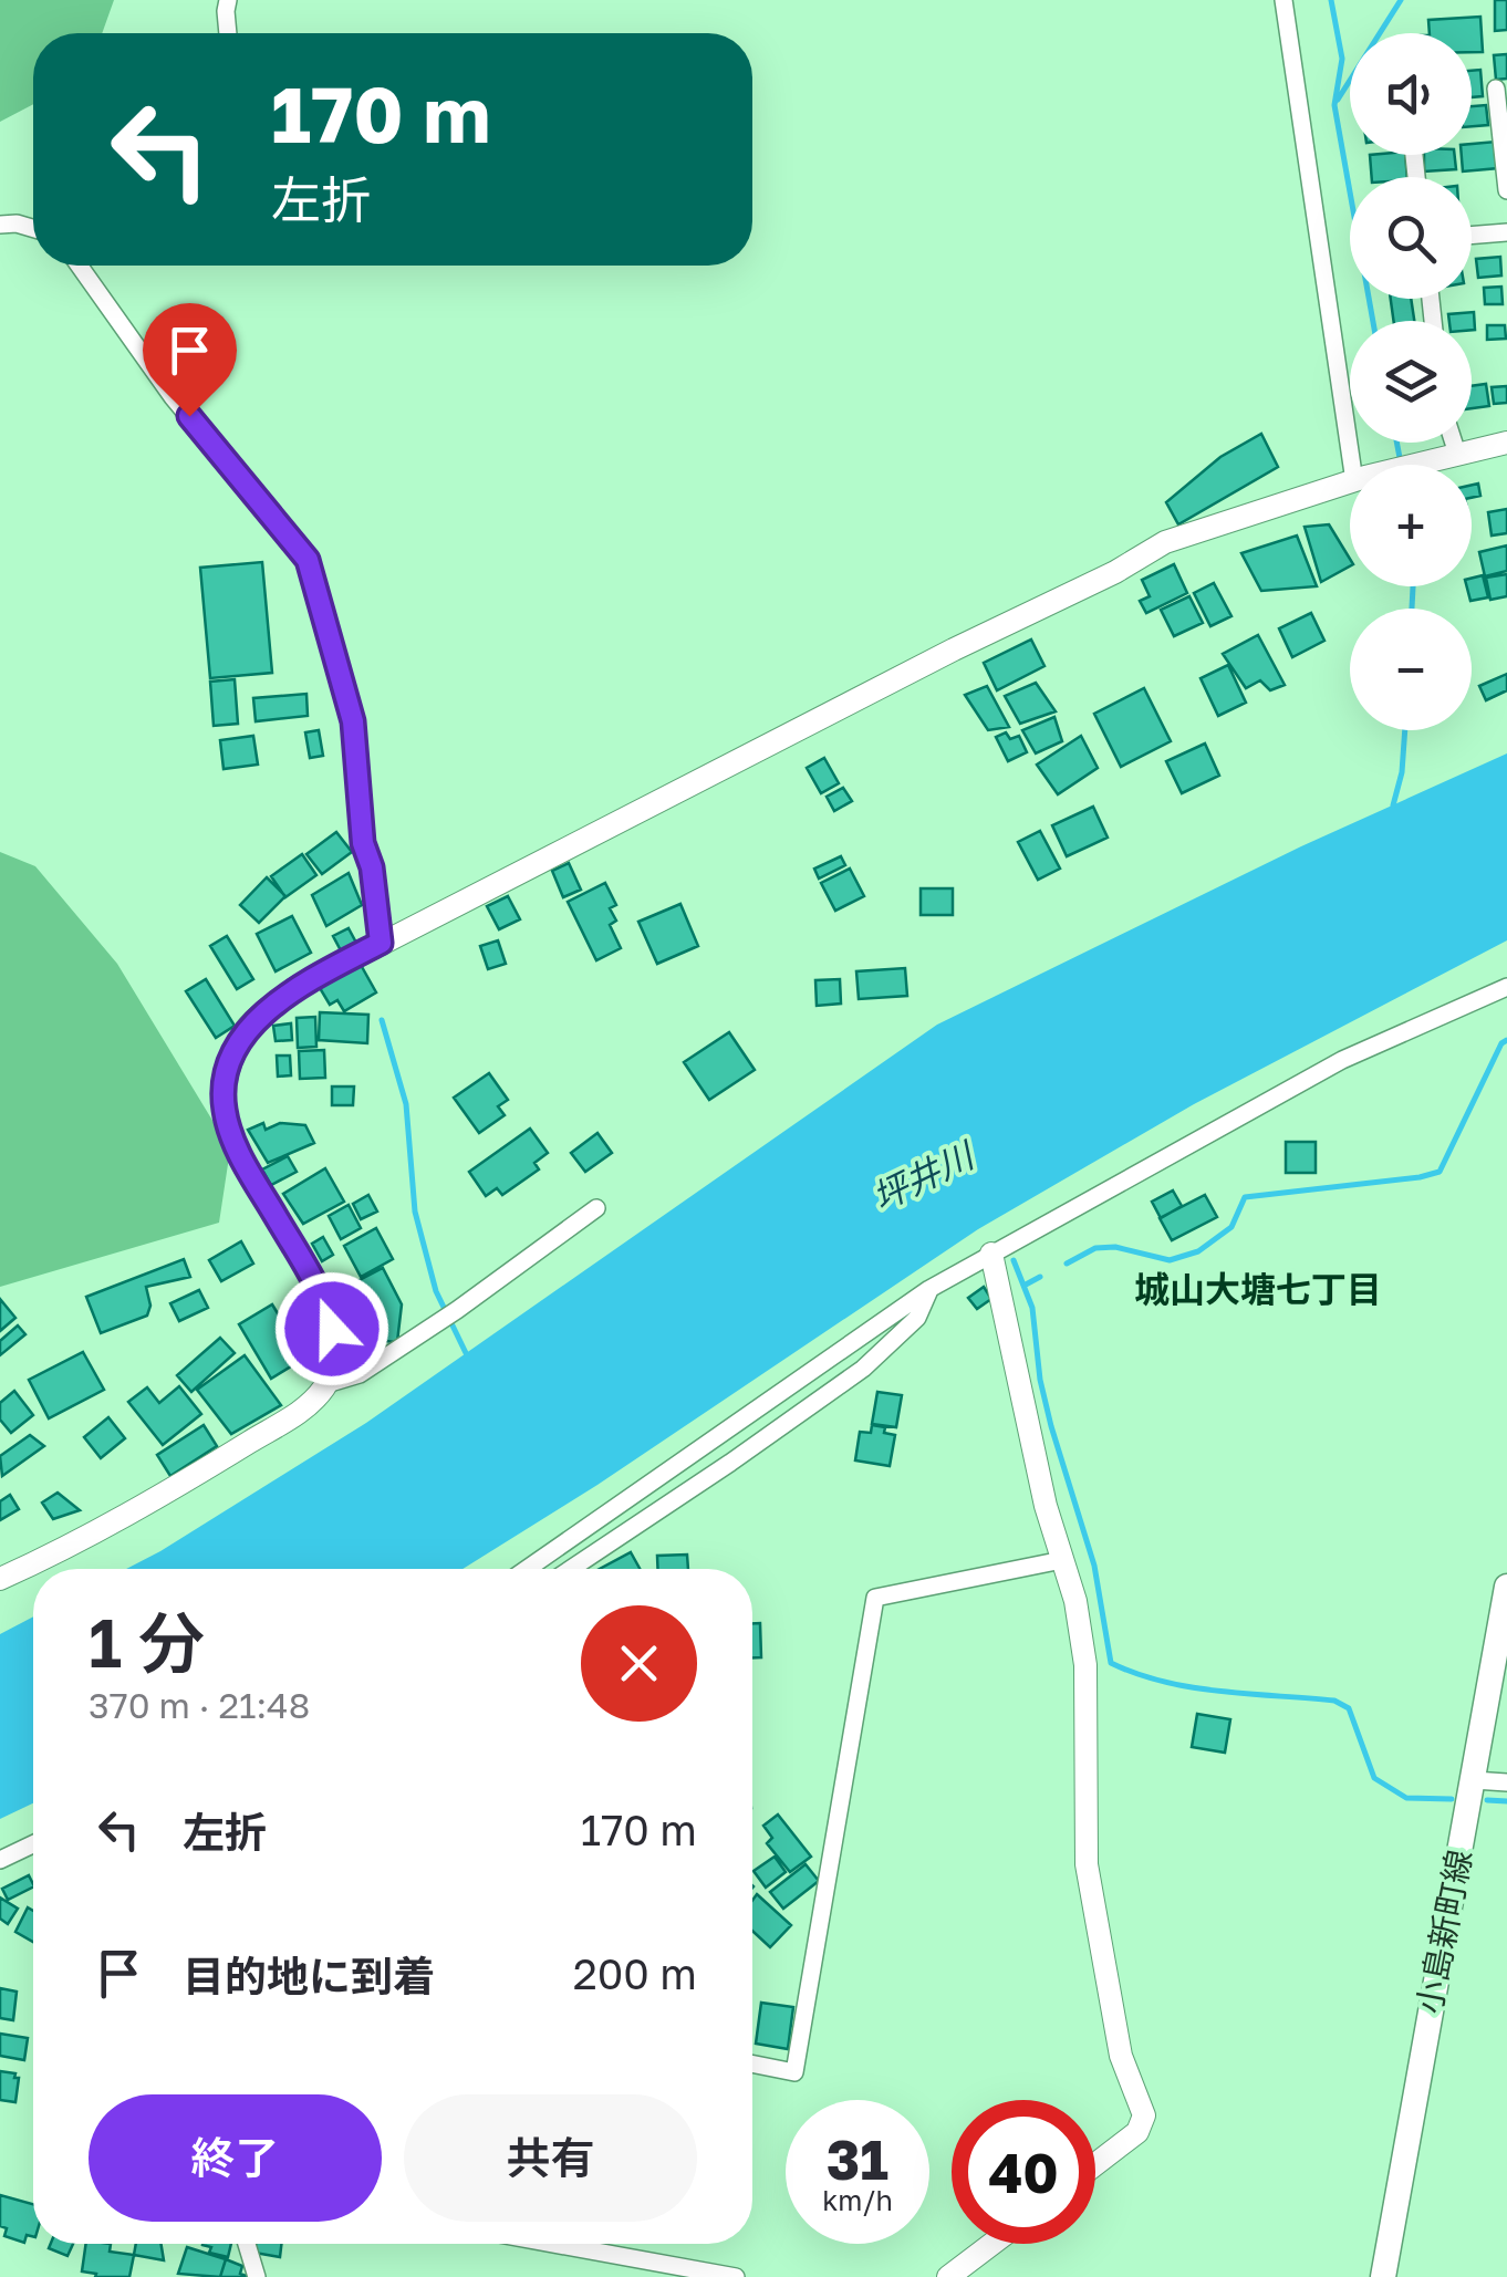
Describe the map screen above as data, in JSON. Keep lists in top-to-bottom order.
{
  "streets": {
    "main road": ["小島新町線"]
  },
  "districts": ["城山大塘七丁目"],
  "water": ["坪井川"],
  "page": {
    "map_buttons": ["+", "−"],
    "turn": ["170 m", "左折"],
    "heading": ["1 分", "370 m · 21:48"],
    "list": [
      {
        "name": "左折",
        "value": "170 m"
      },
      {
        "name": "目的地に到着",
        "value": "200 m"
      }
    ],
    "buttons": ["終了", "共有"],
    "speed": "31 km/h",
    "limit": "40"
  }
}
